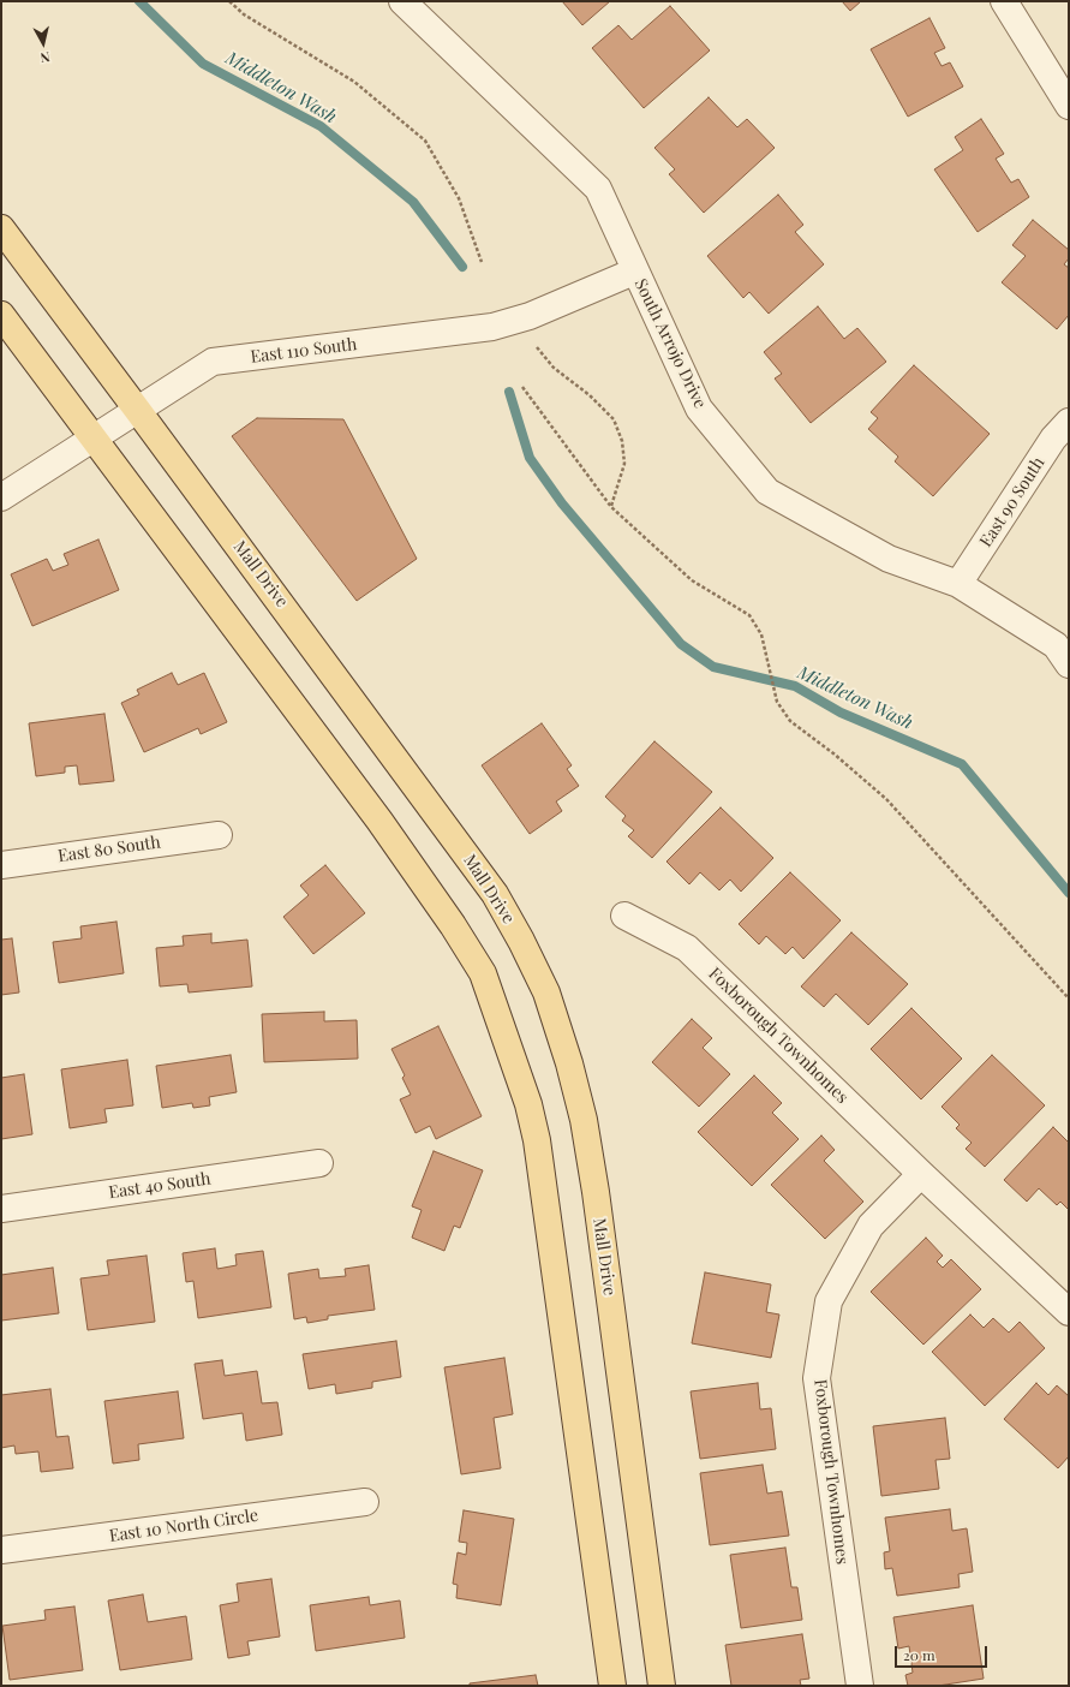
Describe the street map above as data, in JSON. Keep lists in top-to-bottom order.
{
  "streets": {
    "main road": ["Mall Drive"],
    "street": [
      "South Arrojo Drive",
      "East 110 South",
      "East 90 South",
      "East 80 South",
      "Foxborough Townhomes",
      "East 40 South",
      "East 10 North Circle"
    ]
  },
  "crossings": [
    ["South Arrojo Drive", "East 110 South"],
    ["South Arrojo Drive", "East 90 South"],
    ["East 110 South", "Mall Drive"]
  ],
  "water": ["Middleton Wash"],
  "scale_bar": "20 m",
  "north": "bottom"
}
